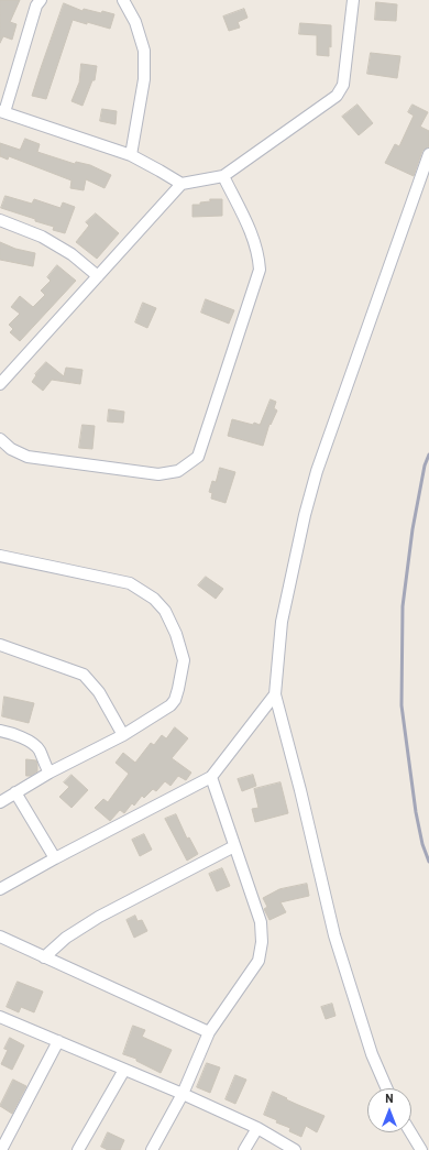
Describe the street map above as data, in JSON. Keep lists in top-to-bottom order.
{
  "north": "top"
}
